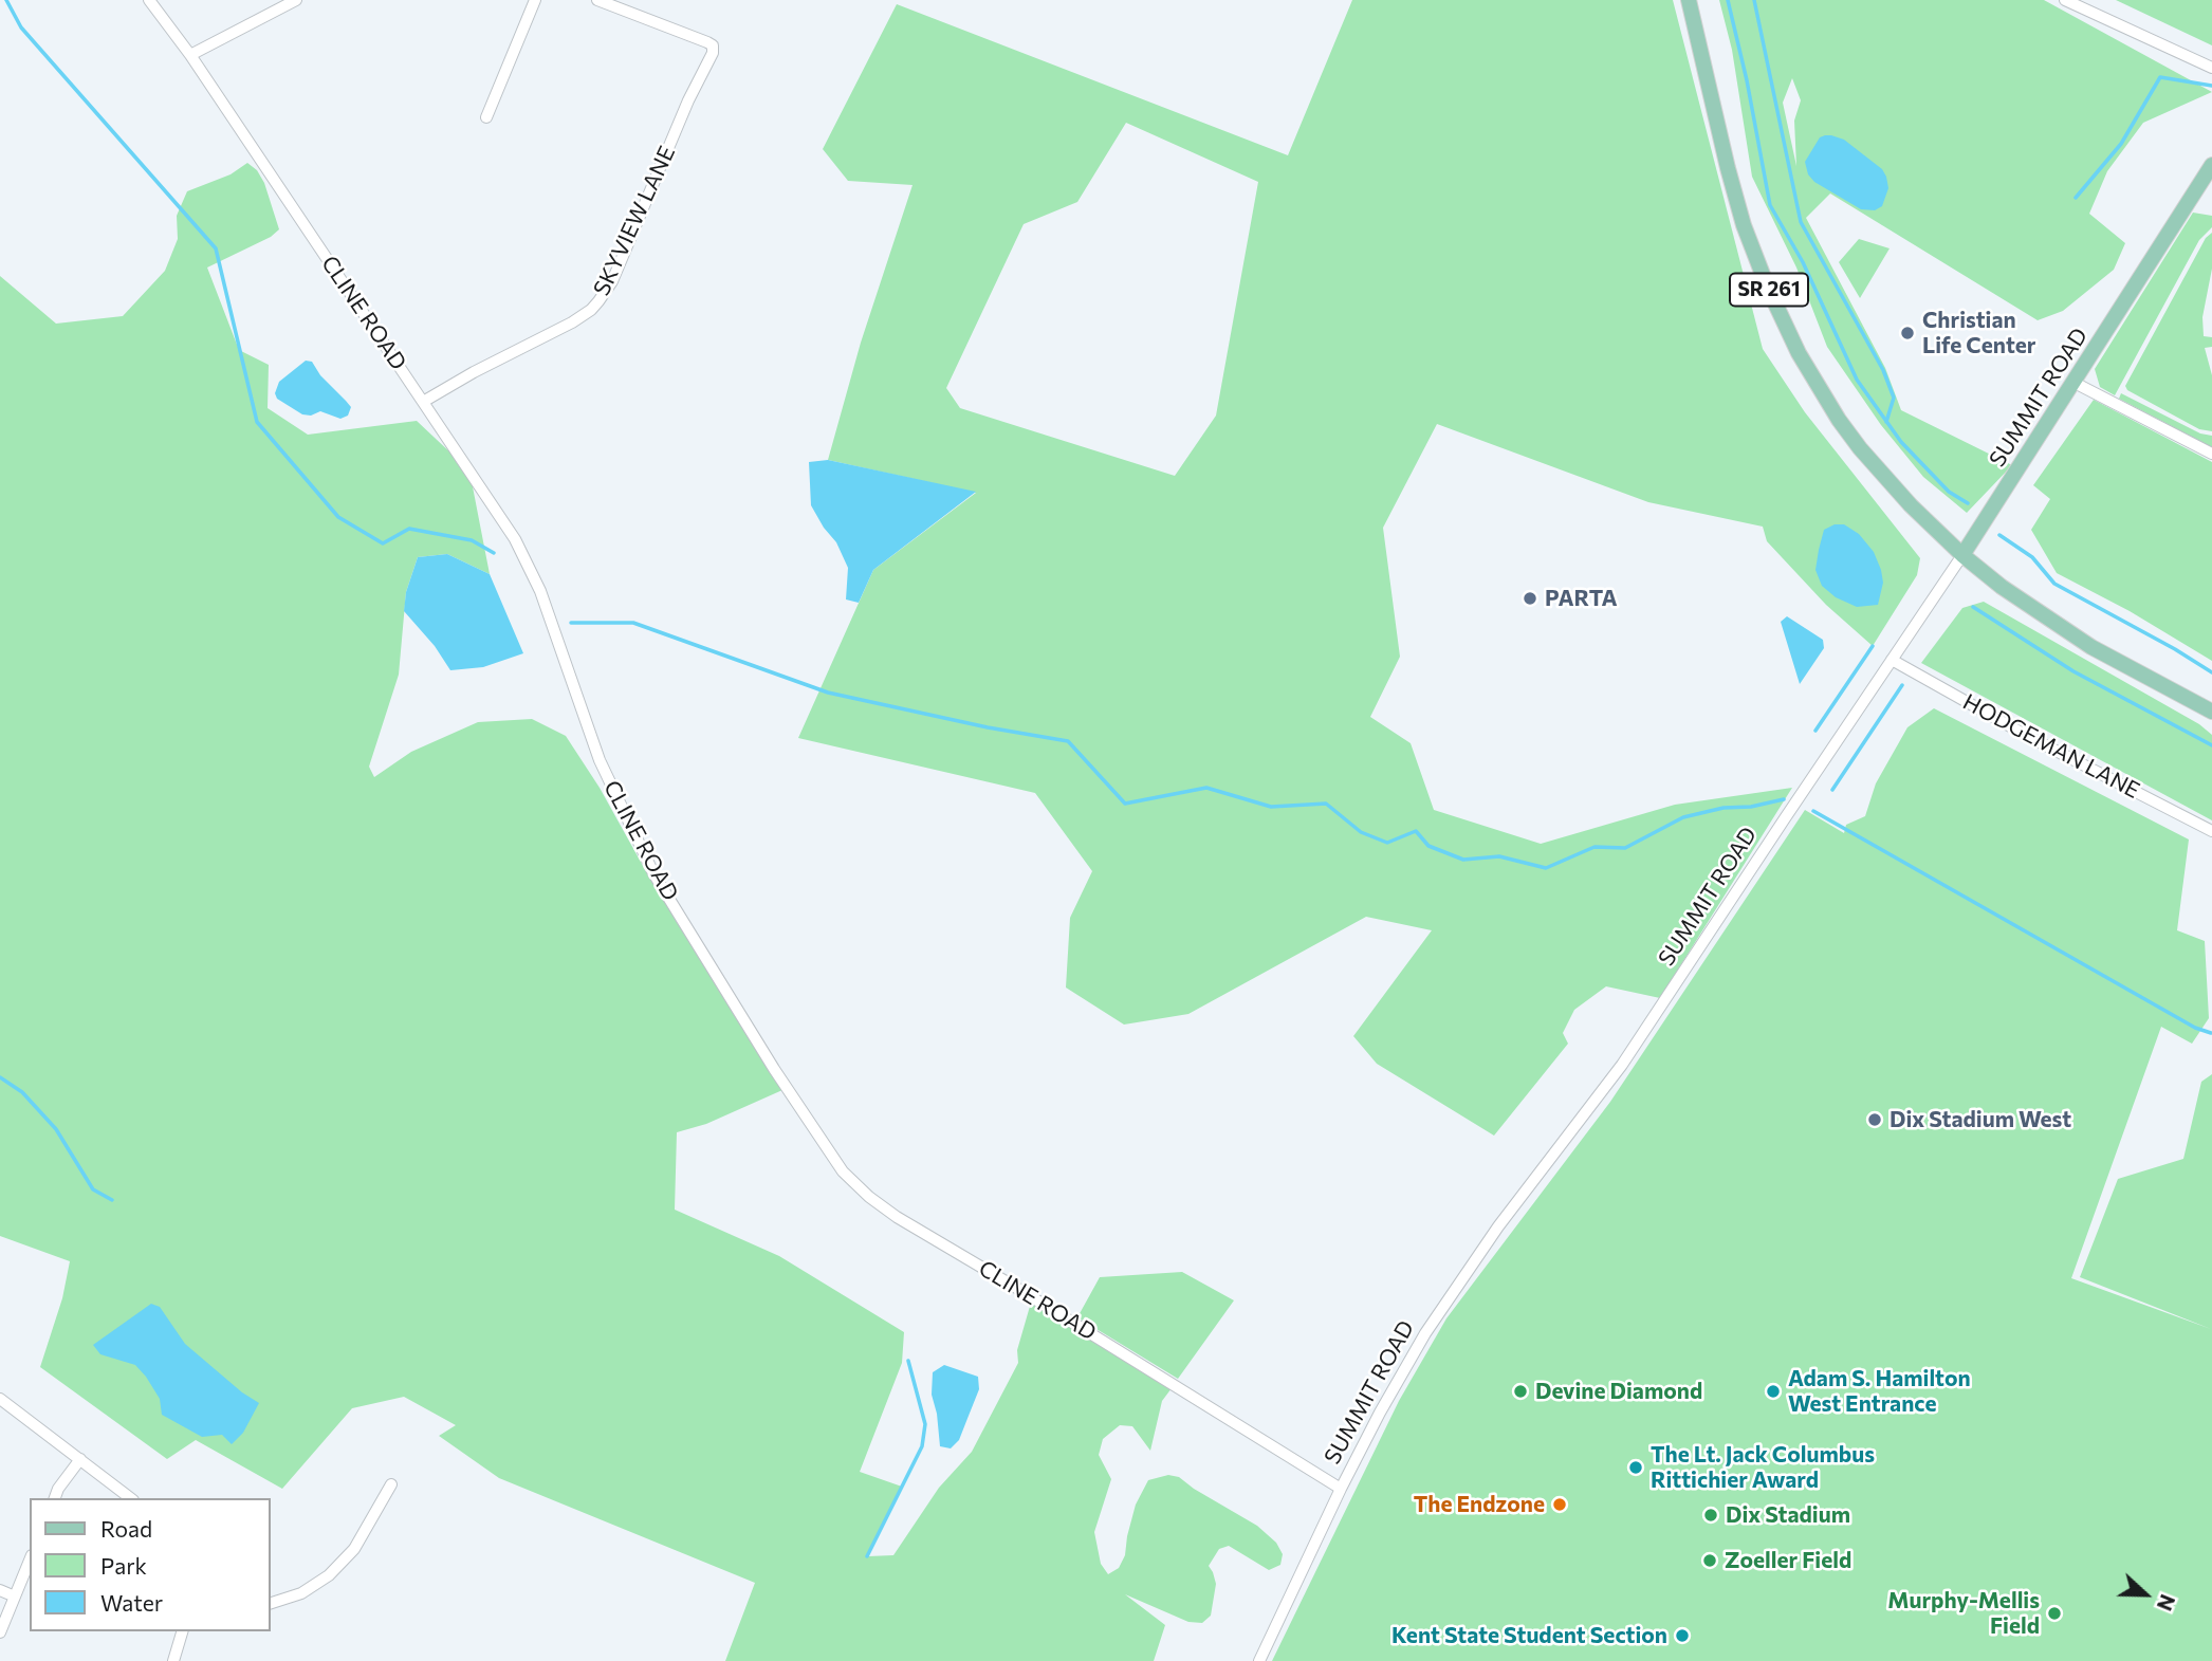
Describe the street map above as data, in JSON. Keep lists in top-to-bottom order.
{
  "streets": {
    "main road": ["SR 261", "SUMMIT ROAD"],
    "street": ["SKYVIEW LANE", "CLINE ROAD", "HODGEMAN LANE"]
  },
  "crossings": [
    ["SKYVIEW LANE", "CLINE ROAD"],
    ["SR 261", "SUMMIT ROAD"],
    ["CLINE ROAD", "SUMMIT ROAD"],
    ["SUMMIT ROAD", "HODGEMAN LANE"]
  ],
  "places": [
    "Christian Life Center",
    "PARTA",
    "Dix Stadium West",
    "Devine Diamond",
    "Adam S. Hamilton West Entrance",
    "The Lt. Jack Columbus Rittichier Award",
    "The Endzone",
    "Dix Stadium",
    "Zoeller Field",
    "Murphy-Mellis Field",
    "Kent State Student Section"
  ],
  "legend": ["Road", "Park", "Water"],
  "north": "right"
}
